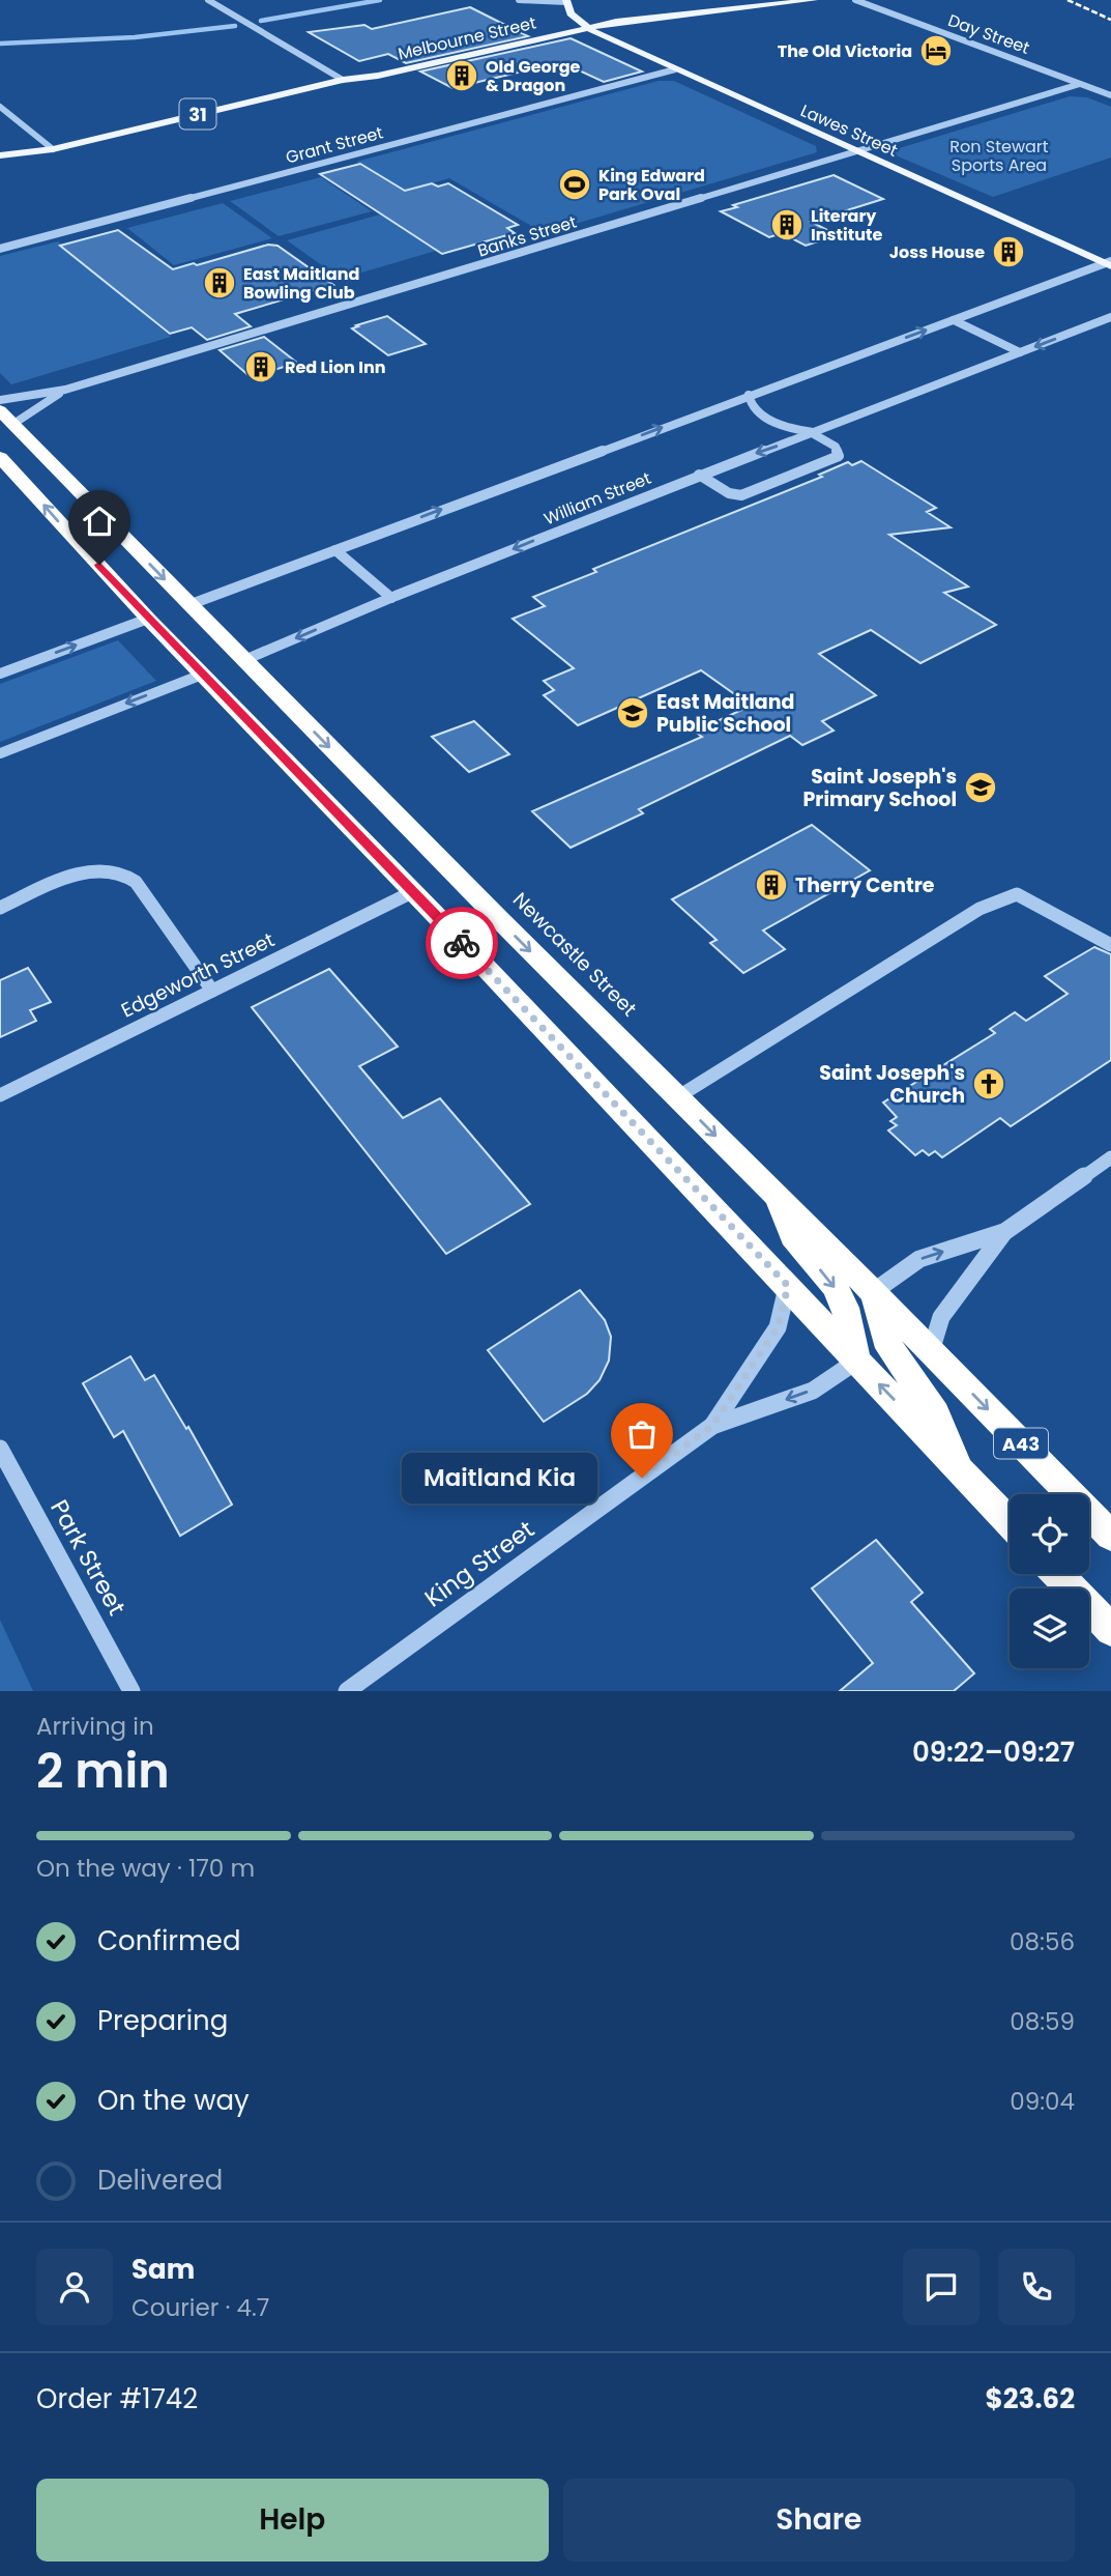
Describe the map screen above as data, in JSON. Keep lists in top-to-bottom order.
{
  "streets": {
    "highway": ["Newcastle Street", "A43"],
    "main road": ["Melbourne Street", "31", "Lawes Street"],
    "street": [
      "Day Street",
      "Grant Street",
      "Banks Street",
      "William Street",
      "Edgeworth Street",
      "Park Street",
      "King Street"
    ]
  },
  "crossings": [
    ["Day Street", "Banks Street"],
    ["Melbourne Street", "Lawes Street"],
    ["Lawes Street", "Grant Street"],
    ["Lawes Street", "Banks Street"],
    ["Banks Street", "Newcastle Street"],
    ["William Street", "Newcastle Street"]
  ],
  "parks": ["Ron Stewart Sports Area"],
  "places": {
    "hotel": ["The Old Victoria"],
    "building": [
      "Old George & Dragon",
      "Literary Institute",
      "Joss House",
      "East Maitland Bowling Club",
      "Red Lion Inn",
      "Therry Centre"
    ],
    "sports": ["King Edward Park Oval"],
    "school or university": ["East Maitland Public School", "Saint Joseph's Primary School"],
    "church": ["Saint Joseph's Church"],
    "other": ["Maitland Kia"]
  },
  "page": {
    "bubble": "Maitland Kia",
    "heading": ["2 min", "Arriving in", "09:22–09:27"],
    "panel": [
      "Sam",
      "Courier · 4.7",
      "Order #1742",
      "$23.62"
    ],
    "bar": "On the way · 170 m",
    "list": [
      ["Confirmed", "08:56"],
      ["Preparing", "08:59"],
      ["On the way", "09:04"],
      "Delivered"
    ],
    "buttons": ["Help", "Share"]
  }
}
